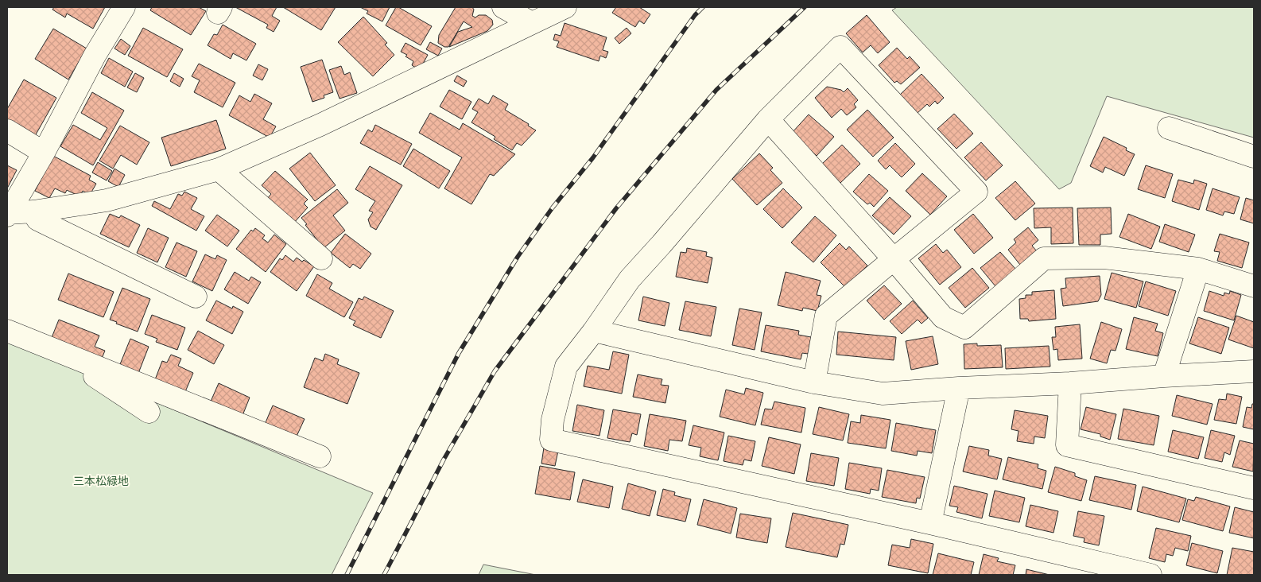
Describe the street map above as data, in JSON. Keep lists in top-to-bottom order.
{
  "parks": ["三本松緑地"]
}
